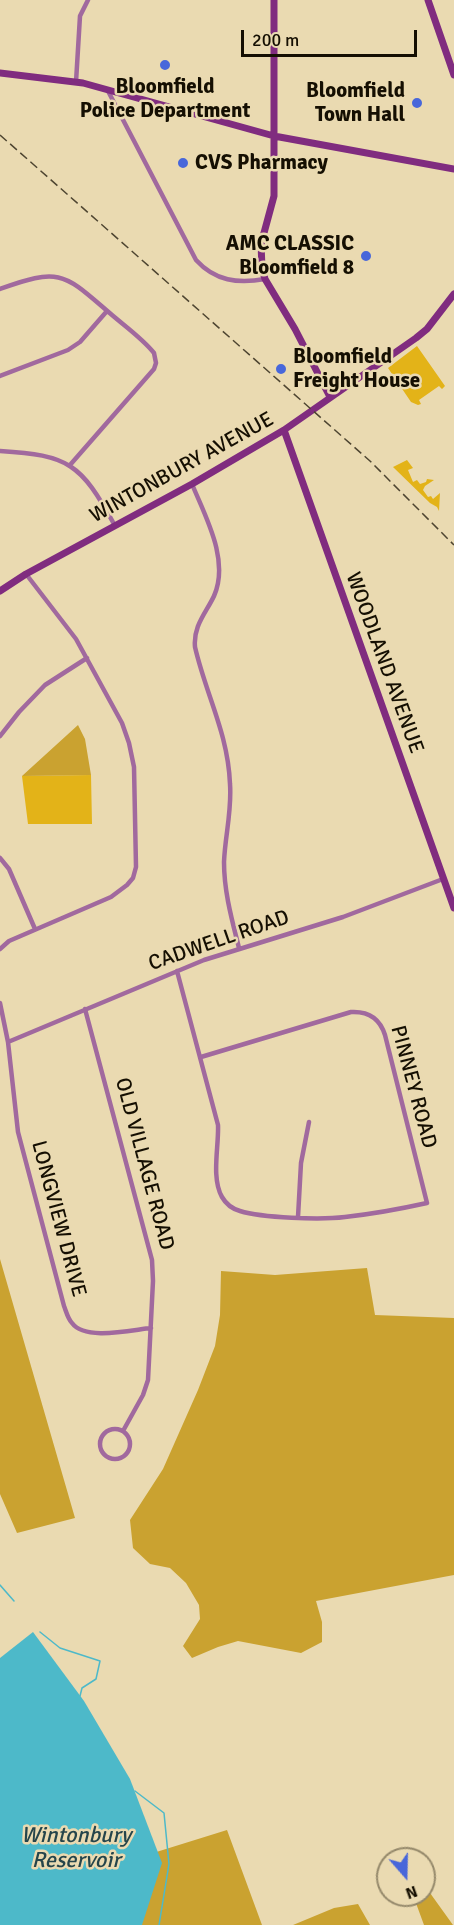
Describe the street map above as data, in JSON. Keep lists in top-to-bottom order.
{
  "streets": {
    "street": [
      "WINTONBURY AVENUE",
      "WOODLAND AVENUE",
      "CADWELL ROAD",
      "PINNEY ROAD",
      "OLD VILLAGE ROAD",
      "LONGVIEW DRIVE"
    ]
  },
  "crossings": [
    ["WINTONBURY AVENUE", "WOODLAND AVENUE"],
    ["WOODLAND AVENUE", "CADWELL ROAD"],
    ["CADWELL ROAD", "OLD VILLAGE ROAD"],
    ["CADWELL ROAD", "LONGVIEW DRIVE"],
    ["OLD VILLAGE ROAD", "LONGVIEW DRIVE"]
  ],
  "water": ["Wintonbury Reservoir"],
  "places": [
    "Bloomfield Police Department",
    "Bloomfield Town Hall",
    "CVS Pharmacy",
    "AMC CLASSIC Bloomfield 8",
    "Bloomfield Freight House"
  ],
  "scale_bar": "200 m",
  "north": "bottom"
}
